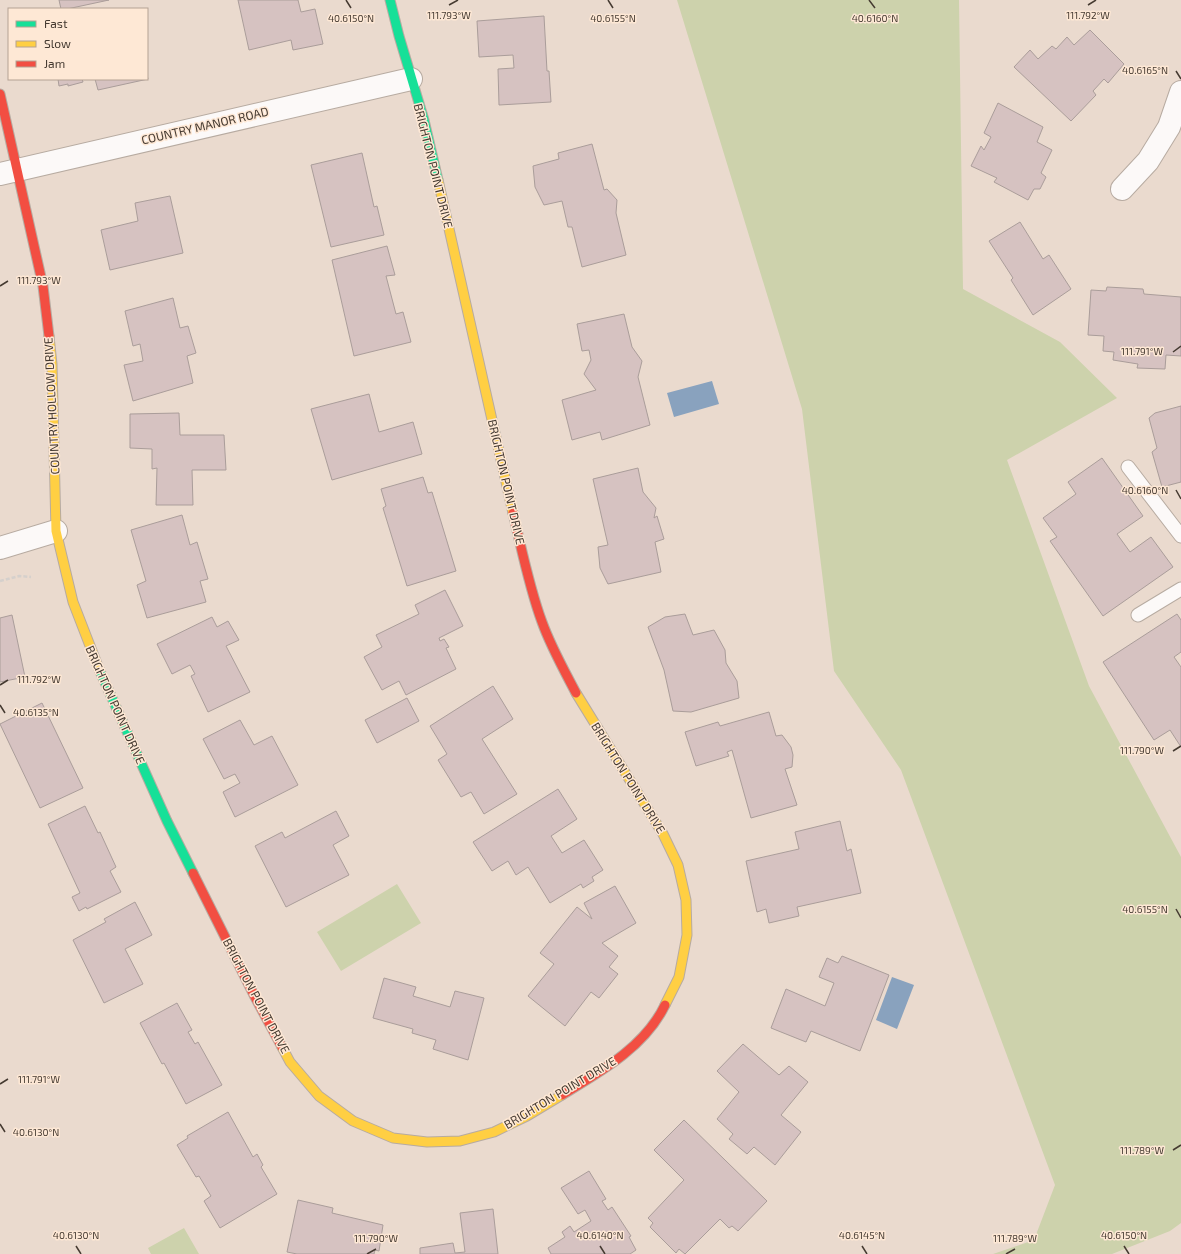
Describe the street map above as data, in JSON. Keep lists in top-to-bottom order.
{
  "streets": {
    "street": ["COUNTRY MANOR ROAD", "BRIGHTON POINT DRIVE", "COUNTRY HOLLOW DRIVE"]
  },
  "crossings": [
    ["COUNTRY MANOR ROAD", "BRIGHTON POINT DRIVE"],
    ["COUNTRY MANOR ROAD", "COUNTRY HOLLOW DRIVE"],
    ["BRIGHTON POINT DRIVE", "COUNTRY HOLLOW DRIVE"]
  ],
  "legend": ["Fast", "Slow", "Jam"],
  "coordinates": [
    "111.793°W",
    "111.792°W",
    "40.6150°N",
    "40.6155°N",
    "40.6160°N",
    "40.6165°N",
    "111.791°W",
    "40.6135°N",
    "111.790°W",
    "40.6130°N",
    "111.789°W",
    "40.6140°N",
    "40.6145°N"
  ]
}
